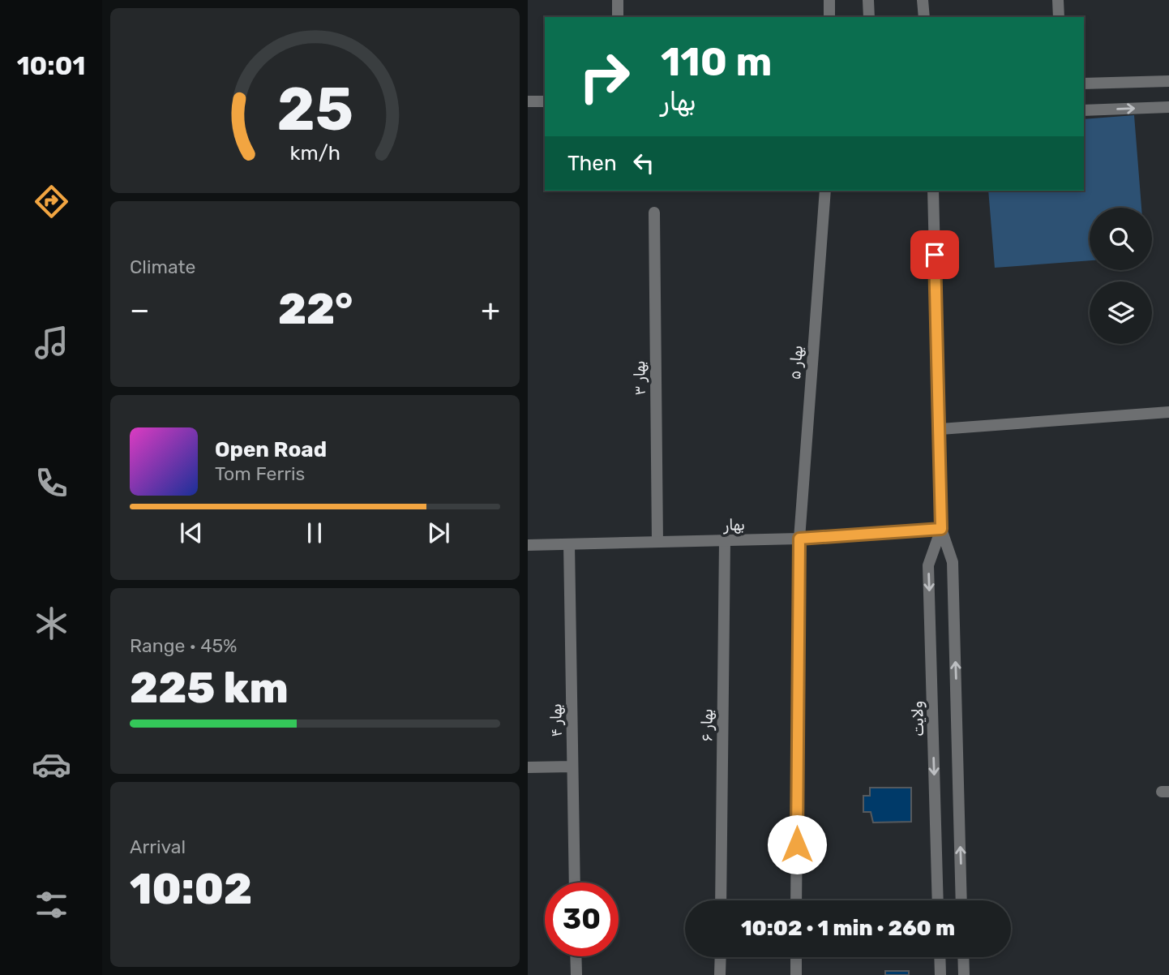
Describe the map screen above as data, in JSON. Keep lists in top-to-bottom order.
{
  "streets": {
    "street": [
      "بهار ۵",
      "بهار ۳",
      "بهار",
      "ولایت",
      "بهار ۴",
      "بهار ۶"
    ]
  },
  "crossings": [
    ["بهار ۵", "بهار"],
    ["بهار ۳", "بهار"],
    ["بهار", "ولایت"],
    ["بهار", "بهار ۴"],
    ["بهار", "بهار ۶"]
  ],
  "page": {
    "tabs": "10:01",
    "turn": ["110 m", "بهار"],
    "then": "Then",
    "tile": [
      "Climate",
      ["Range · 45%", "225 km"],
      ["Arrival", "10:02"]
    ],
    "heat": ["−", "22°", "+"],
    "song": ["Open Road", "Tom Ferris"],
    "limit": "30",
    "trip": "10:02 · 1 min · 260 m",
    "gauge": ["25", "km/h"]
  }
}
